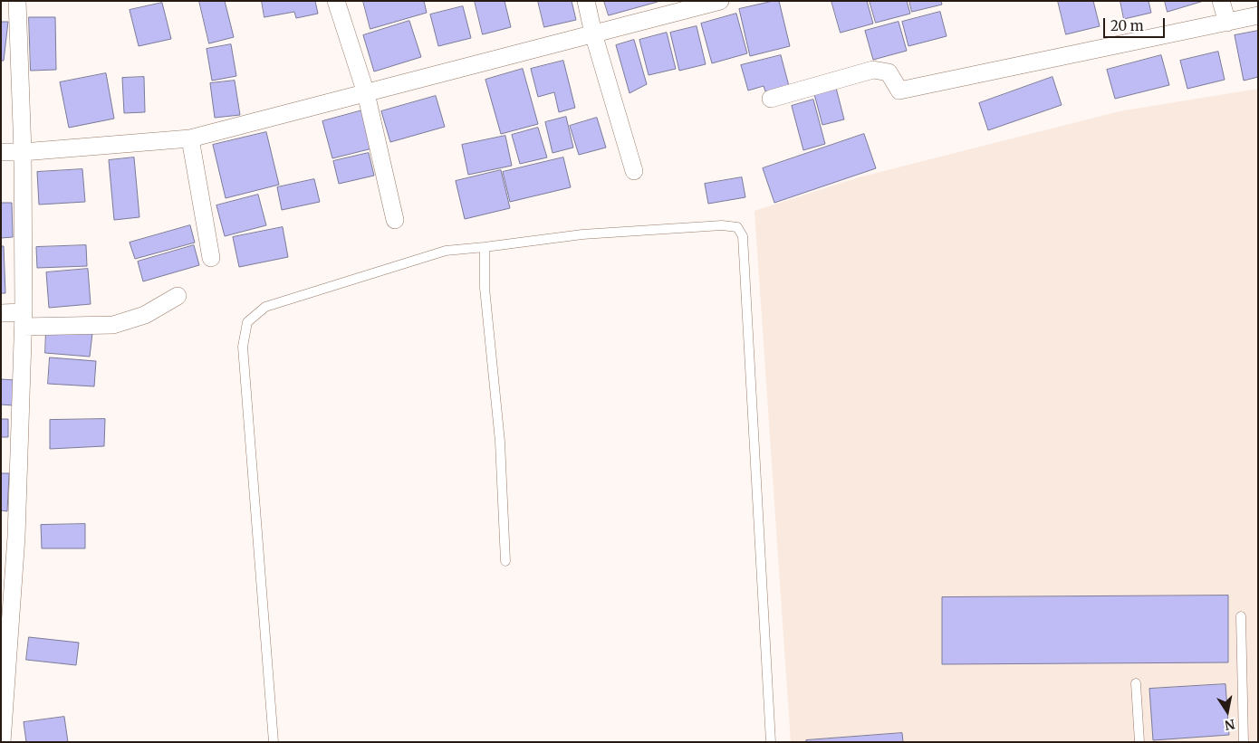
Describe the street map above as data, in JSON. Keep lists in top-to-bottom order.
{
  "scale_bar": "20 m",
  "north": "bottom"
}
